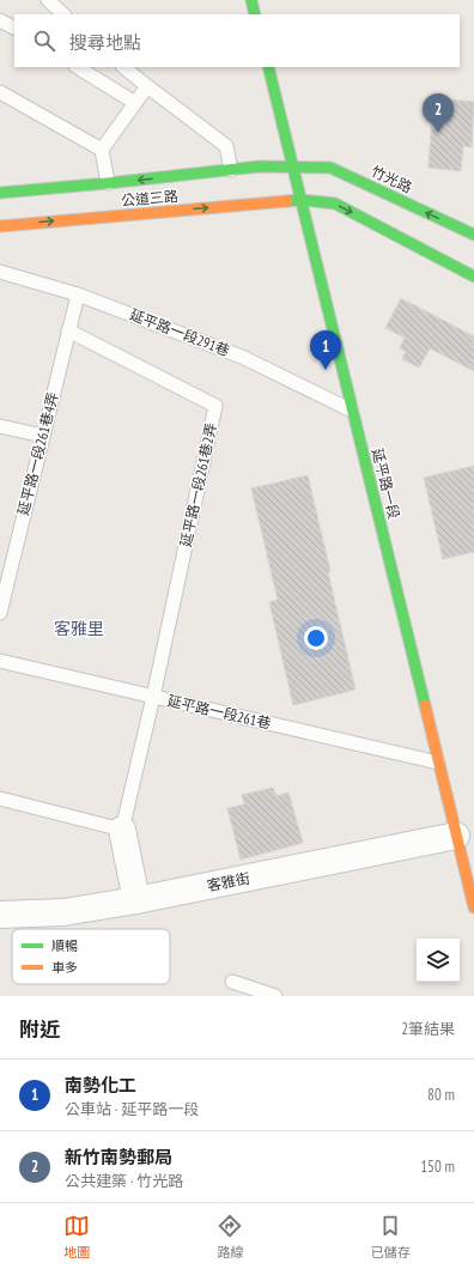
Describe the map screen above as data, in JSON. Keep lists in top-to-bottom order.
{
  "streets": {
    "street": [
      "竹光路",
      "公道三路",
      "延平路一段",
      "客雅街"
    ],
    "lane": [
      "延平路一段291巷",
      "延平路一段261巷4弄",
      "延平路一段261巷2弄",
      "延平路一段261巷"
    ]
  },
  "crossings": [
    ["竹光路", "公道三路"],
    ["竹光路", "延平路一段"],
    ["公道三路", "延平路一段"],
    ["延平路一段291巷", "延平路一段261巷4弄"],
    ["延平路一段291巷", "延平路一段"],
    ["延平路一段261巷4弄", "延平路一段261巷2弄"],
    ["延平路一段", "延平路一段261巷"],
    ["延平路一段", "客雅街"],
    ["延平路一段261巷2弄", "延平路一段261巷"]
  ],
  "districts": ["客雅里"],
  "legend": ["順暢", "車多"],
  "page": {
    "search": "搜尋地點",
    "pins": ["2", "1"],
    "heading": ["附近", "2筆結果"],
    "list": [
      {
        "mark": "1",
        "name": "南勢化工",
        "note": "公車站 · 延平路一段",
        "value": "80 m"
      },
      {
        "mark": "2",
        "name": "新竹南勢郵局",
        "note": "公共建築 · 竹光路",
        "value": "150 m"
      }
    ],
    "nav": ["地圖", "路線", "已儲存"]
  }
}
